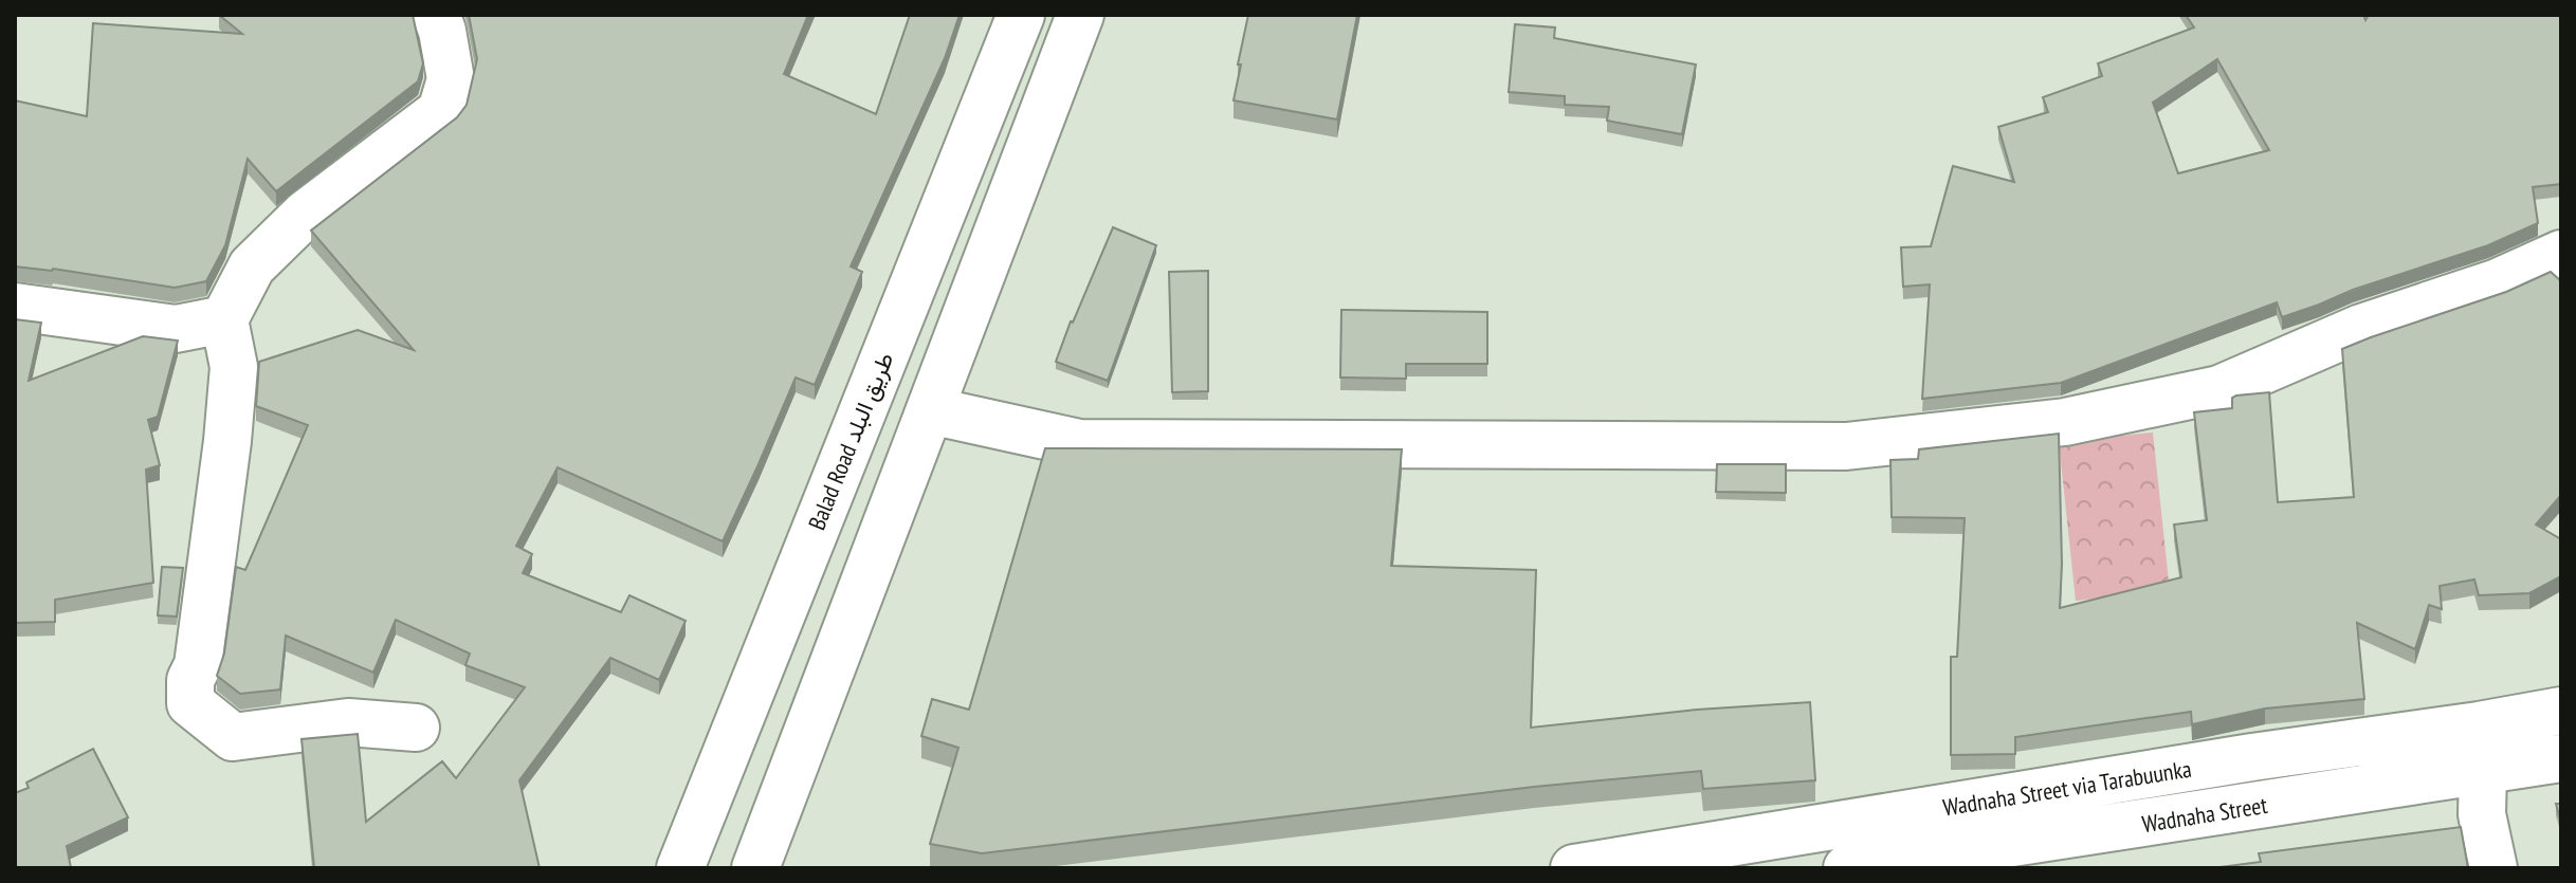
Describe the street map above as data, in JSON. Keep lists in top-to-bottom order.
{
  "streets": {
    "main road": ["Balad Road طريق البلد", "Wadnaha Street via Tarabuunka", "Wadnaha Street"]
  }
}
